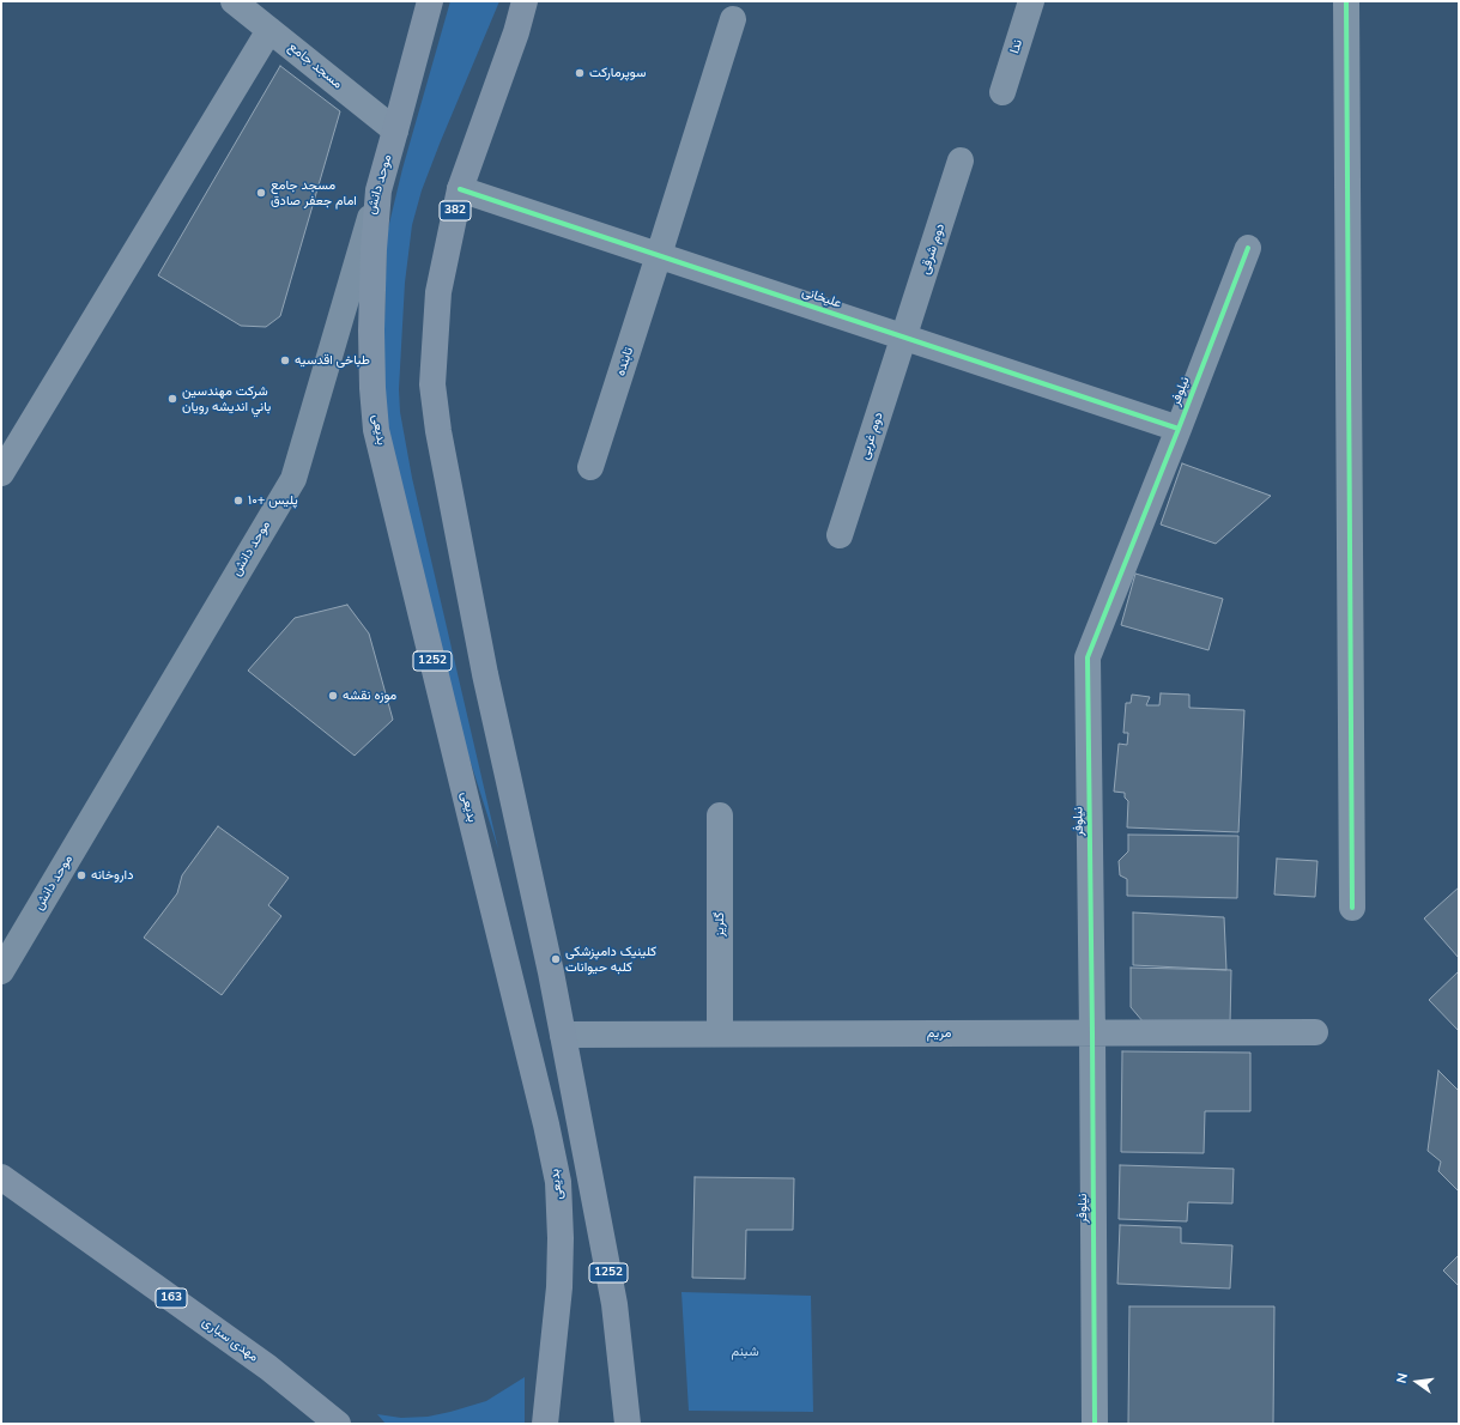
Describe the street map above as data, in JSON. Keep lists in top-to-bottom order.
{
  "streets": {
    "main road": [
      "موحد دانش",
      "382",
      "بدیعی",
      "1252",
      "163",
      "مهدی سباری"
    ],
    "street": [
      "ندا",
      "مسجد جامع",
      "دوم شرقی",
      "علیخانی",
      "تابنده",
      "نیلوفر",
      "دوم غربی",
      "گلریز",
      "مریم"
    ]
  },
  "crossings": [
    ["مسجد جامع", "موحد دانش"],
    ["موحد دانش", "بدیعی"],
    ["382", "علیخانی"],
    ["382", "1252"],
    ["دوم شرقی", "علیخانی"],
    ["دوم شرقی", "دوم غربی"],
    ["علیخانی", "تابنده"],
    ["علیخانی", "نیلوفر"],
    ["علیخانی", "دوم غربی"],
    ["نیلوفر", "مریم"],
    ["1252", "مریم"],
    ["گلریز", "مریم"]
  ],
  "parks": ["شبنم"],
  "places": [
    "سوپرمارکت",
    "مسجد جامع امام جعفر صادق",
    "طباخى اقدسيه",
    "شركت مهندسين باني انديشه رويان",
    "پلیس +۱۰",
    "موزه نقشه",
    "داروخانه",
    "کلینیک دامپزشکی کلبه حیوانات"
  ],
  "north": "left"
}
